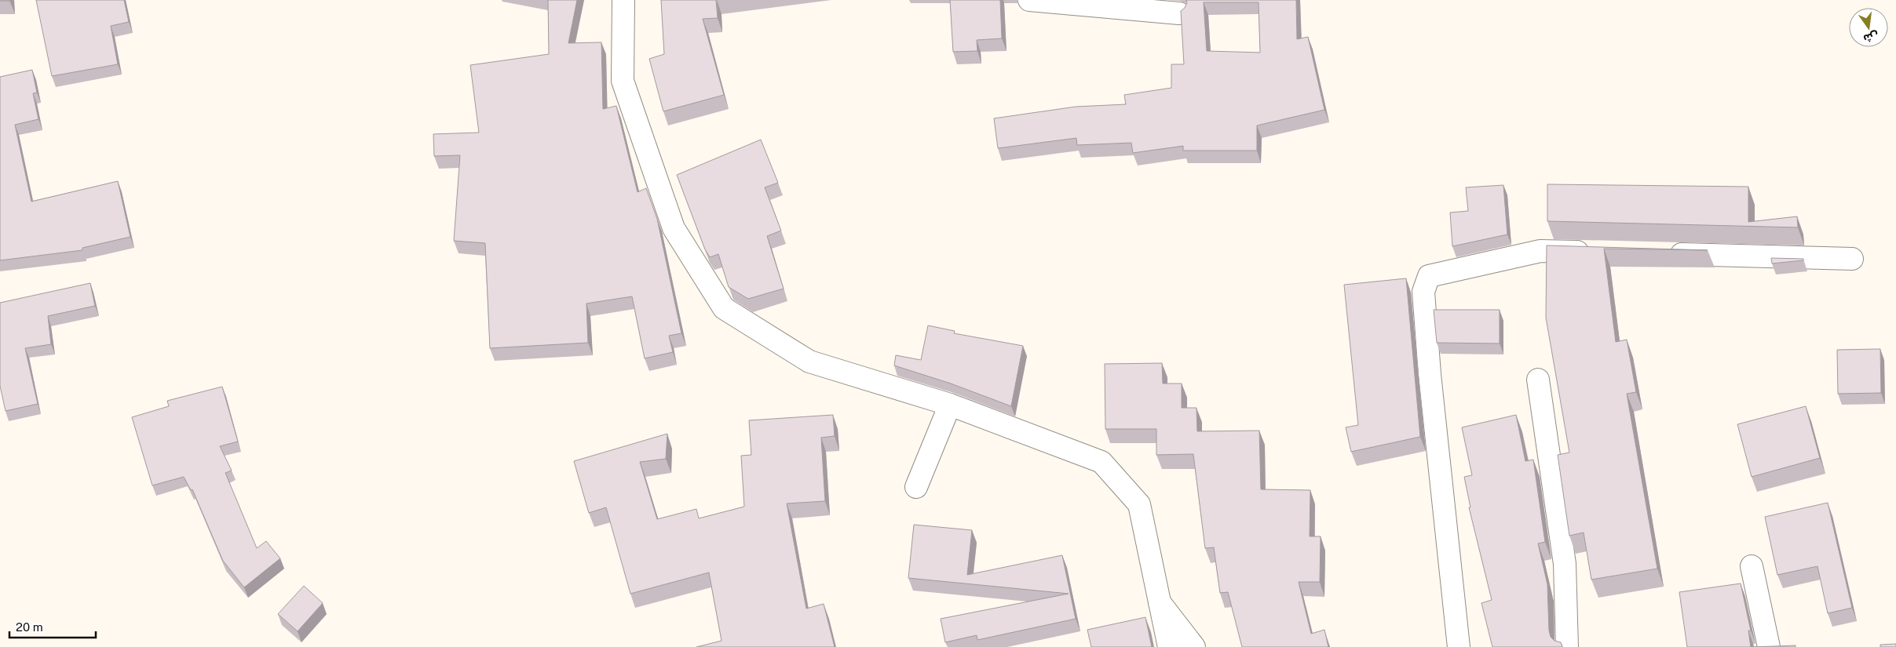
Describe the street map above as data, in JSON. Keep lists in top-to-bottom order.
{
  "scale_bar": "20 m",
  "north": "bottom"
}
